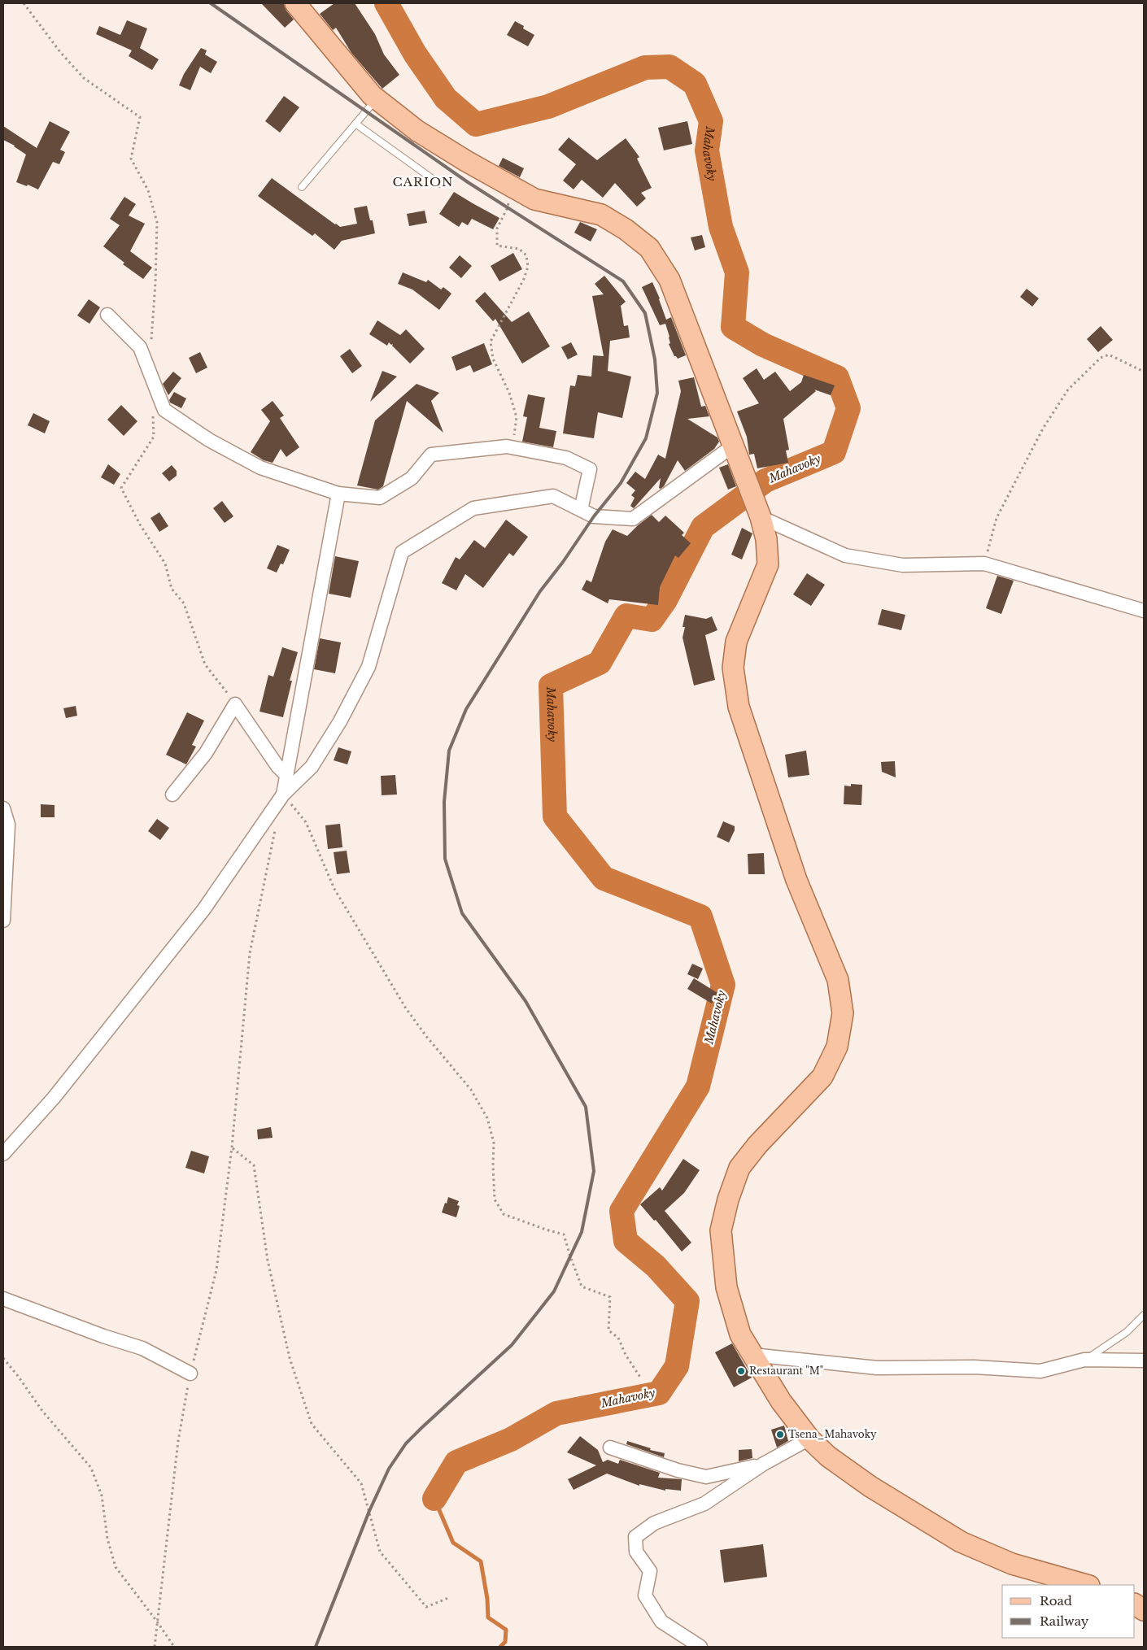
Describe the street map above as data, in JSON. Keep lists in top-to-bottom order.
{
  "districts": ["CARION"],
  "water": ["Mahavoky"],
  "places": ["Restaurant \"M\"", "Tsena_Mahavoky"],
  "legend": ["Road", "Railway"]
}
